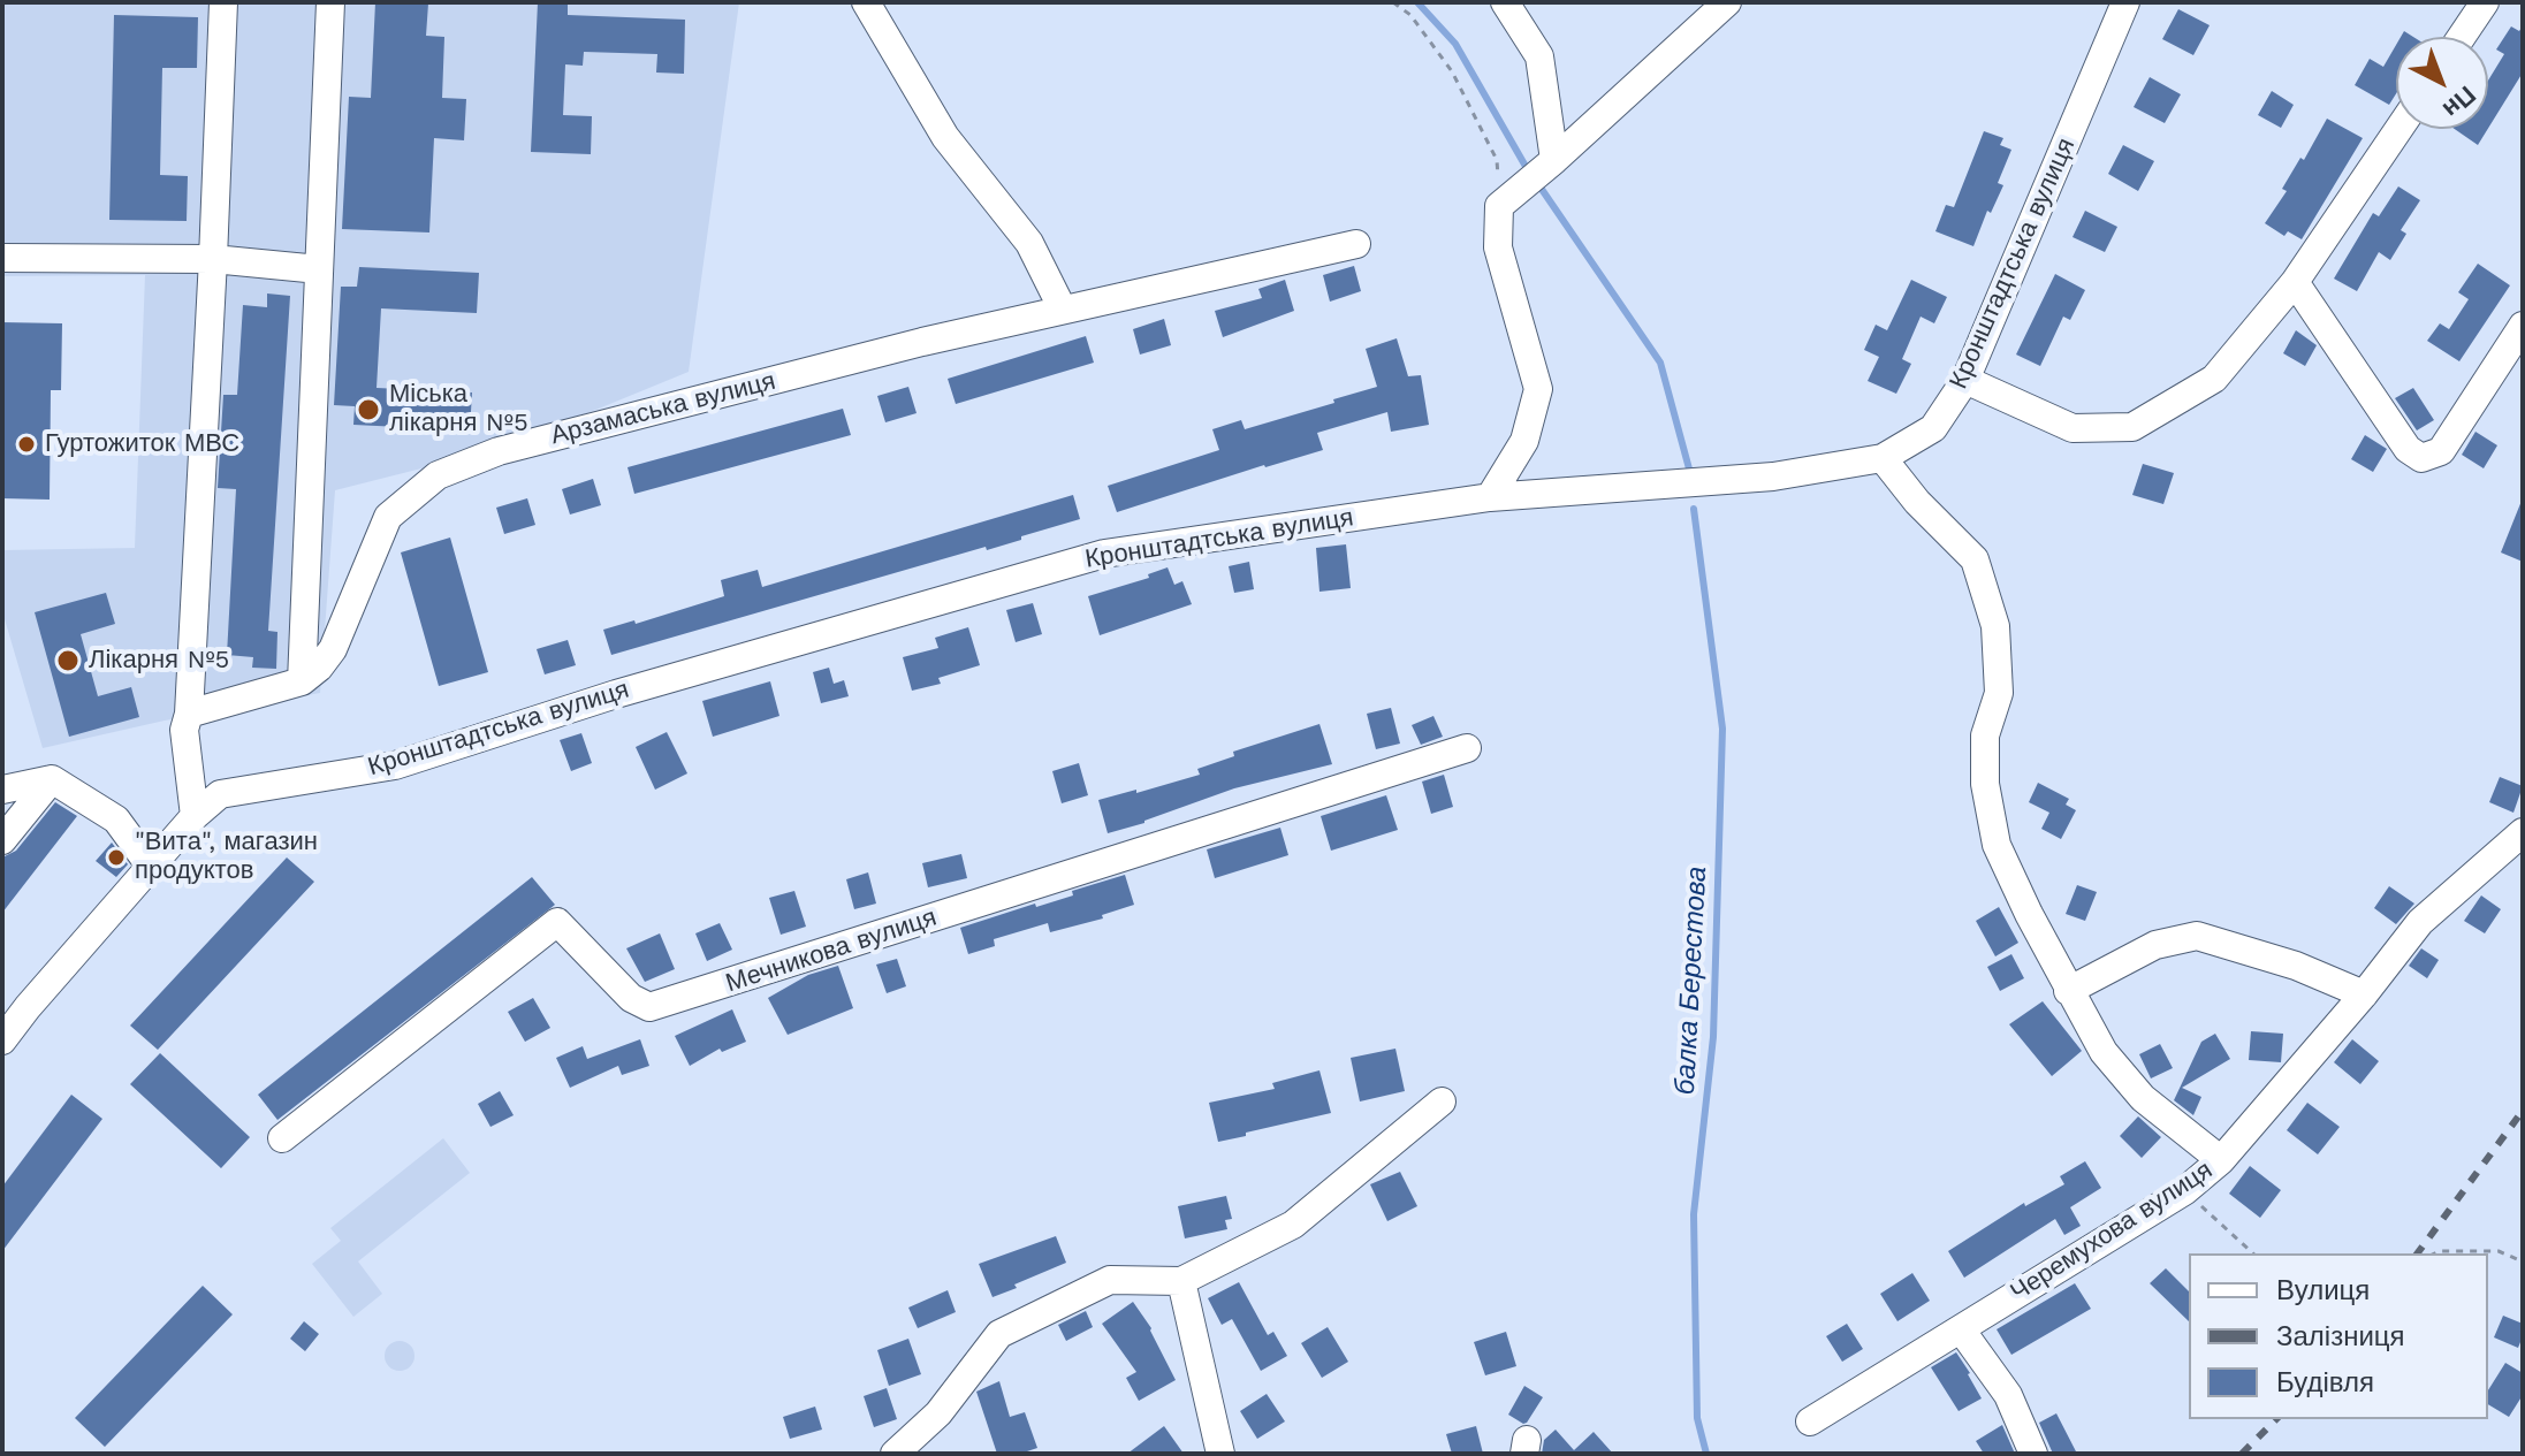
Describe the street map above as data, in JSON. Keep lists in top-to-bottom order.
{
  "streets": {
    "street": [
      "Кронштадтська вулиця",
      "Арзамаська вулиця",
      "Мечникова вулиця",
      "Черемухова вулиця"
    ]
  },
  "water": ["балка Берестова"],
  "places": [
    "Міська лікарня №5",
    "Гуртожиток МВС",
    "Лікарня №5",
    "\"Вита\", магазин продуктов"
  ],
  "legend": ["Вулиця", "Залізниця", "Будівля"],
  "north": "bottom right"
}
